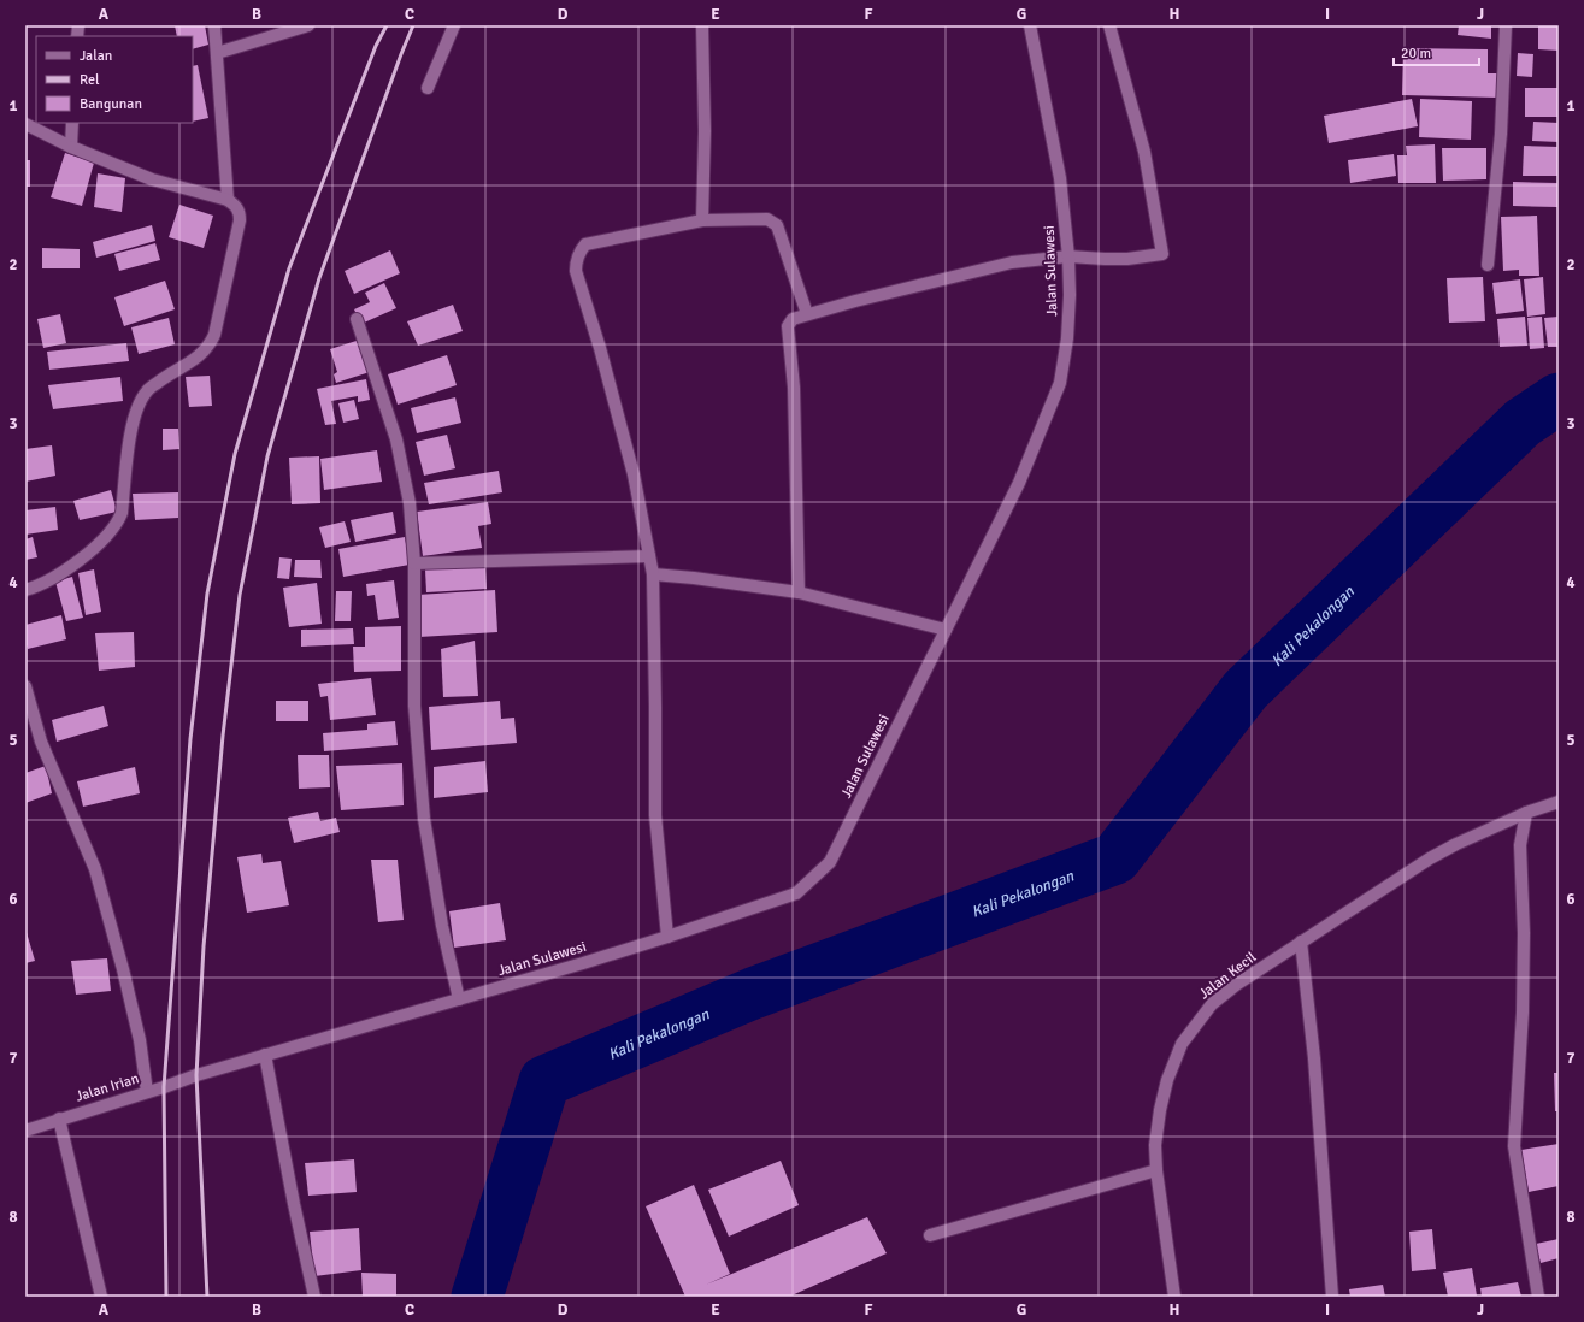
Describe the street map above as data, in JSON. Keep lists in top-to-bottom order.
{
  "streets": {
    "street": ["Jalan Sulawesi", "Jalan Kecil", "Jalan Irian"]
  },
  "crossings": [
    ["Jalan Sulawesi", "Jalan Irian"]
  ],
  "water": ["Kali Pekalongan"],
  "legend": ["Jalan", "Rel", "Bangunan"],
  "scale_bar": "20 m",
  "grid": {
    "columns": [
      "A",
      "B",
      "C",
      "D",
      "E",
      "F",
      "G",
      "H",
      "I",
      "J"
    ],
    "rows": [
      "1",
      "2",
      "3",
      "4",
      "5",
      "6",
      "7",
      "8"
    ]
  }
}
